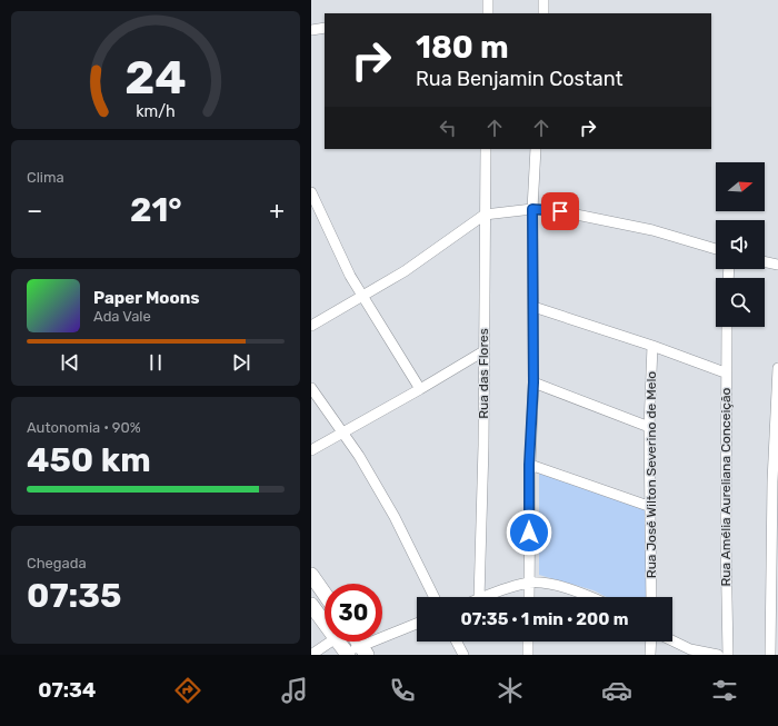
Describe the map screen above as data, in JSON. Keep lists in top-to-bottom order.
{
  "streets": {
    "street": ["Rua das Flores", "Rua José Wilton Severino de Melo", "Rua Amélia Aureliana Conceição"]
  },
  "north": "right",
  "page": {
    "turn": ["180 m", "Rua Benjamin Costant"],
    "tile": [
      "Clima",
      ["Autonomia · 90%", "450 km"],
      ["Chegada", "07:35"]
    ],
    "heat": ["−", "21°", "+"],
    "song": ["Paper Moons", "Ada Vale"],
    "limit": "30",
    "trip": "07:35 · 1 min · 200 m",
    "tabs": "07:34",
    "gauge": ["24", "km/h"]
  }
}
